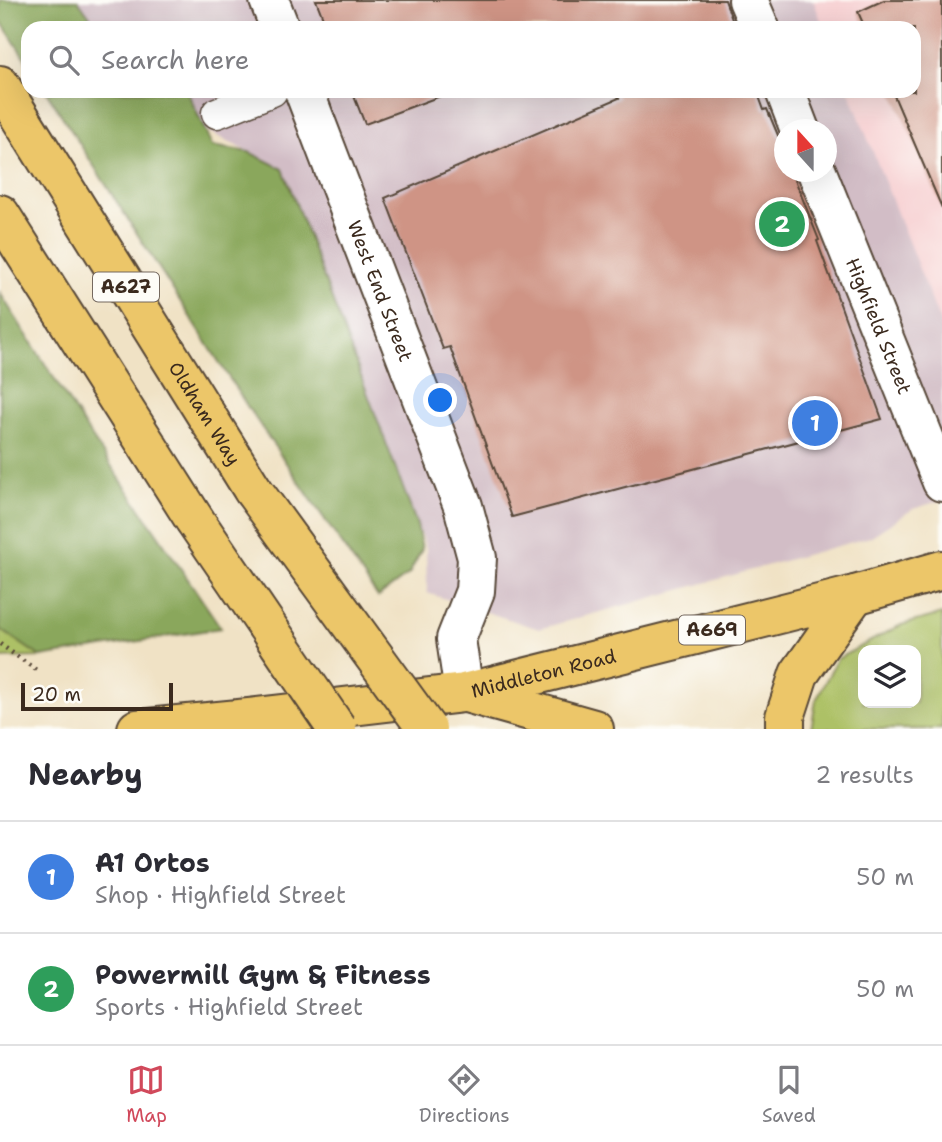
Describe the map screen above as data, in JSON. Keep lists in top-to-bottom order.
{
  "streets": {
    "main road": [
      "A627",
      "Oldham Way",
      "A669",
      "Middleton Road"
    ],
    "street": ["West End Street", "Highfield Street"]
  },
  "crossings": [
    ["West End Street", "A669"],
    ["West End Street", "Middleton Road"],
    ["A669", "Middleton Road"]
  ],
  "scale_bar": "20 m",
  "north": "top",
  "page": {
    "search": "Search here",
    "pins": ["2", "1"],
    "scale": "20 m",
    "heading": ["Nearby", "2 results"],
    "list": [
      {
        "mark": "1",
        "name": "A1 Ortos",
        "note": "Shop · Highfield Street",
        "value": "50 m"
      },
      {
        "mark": "2",
        "name": "Powermill Gym & Fitness",
        "note": "Sports · Highfield Street",
        "value": "50 m"
      }
    ],
    "nav": ["Map", "Directions", "Saved"]
  }
}
